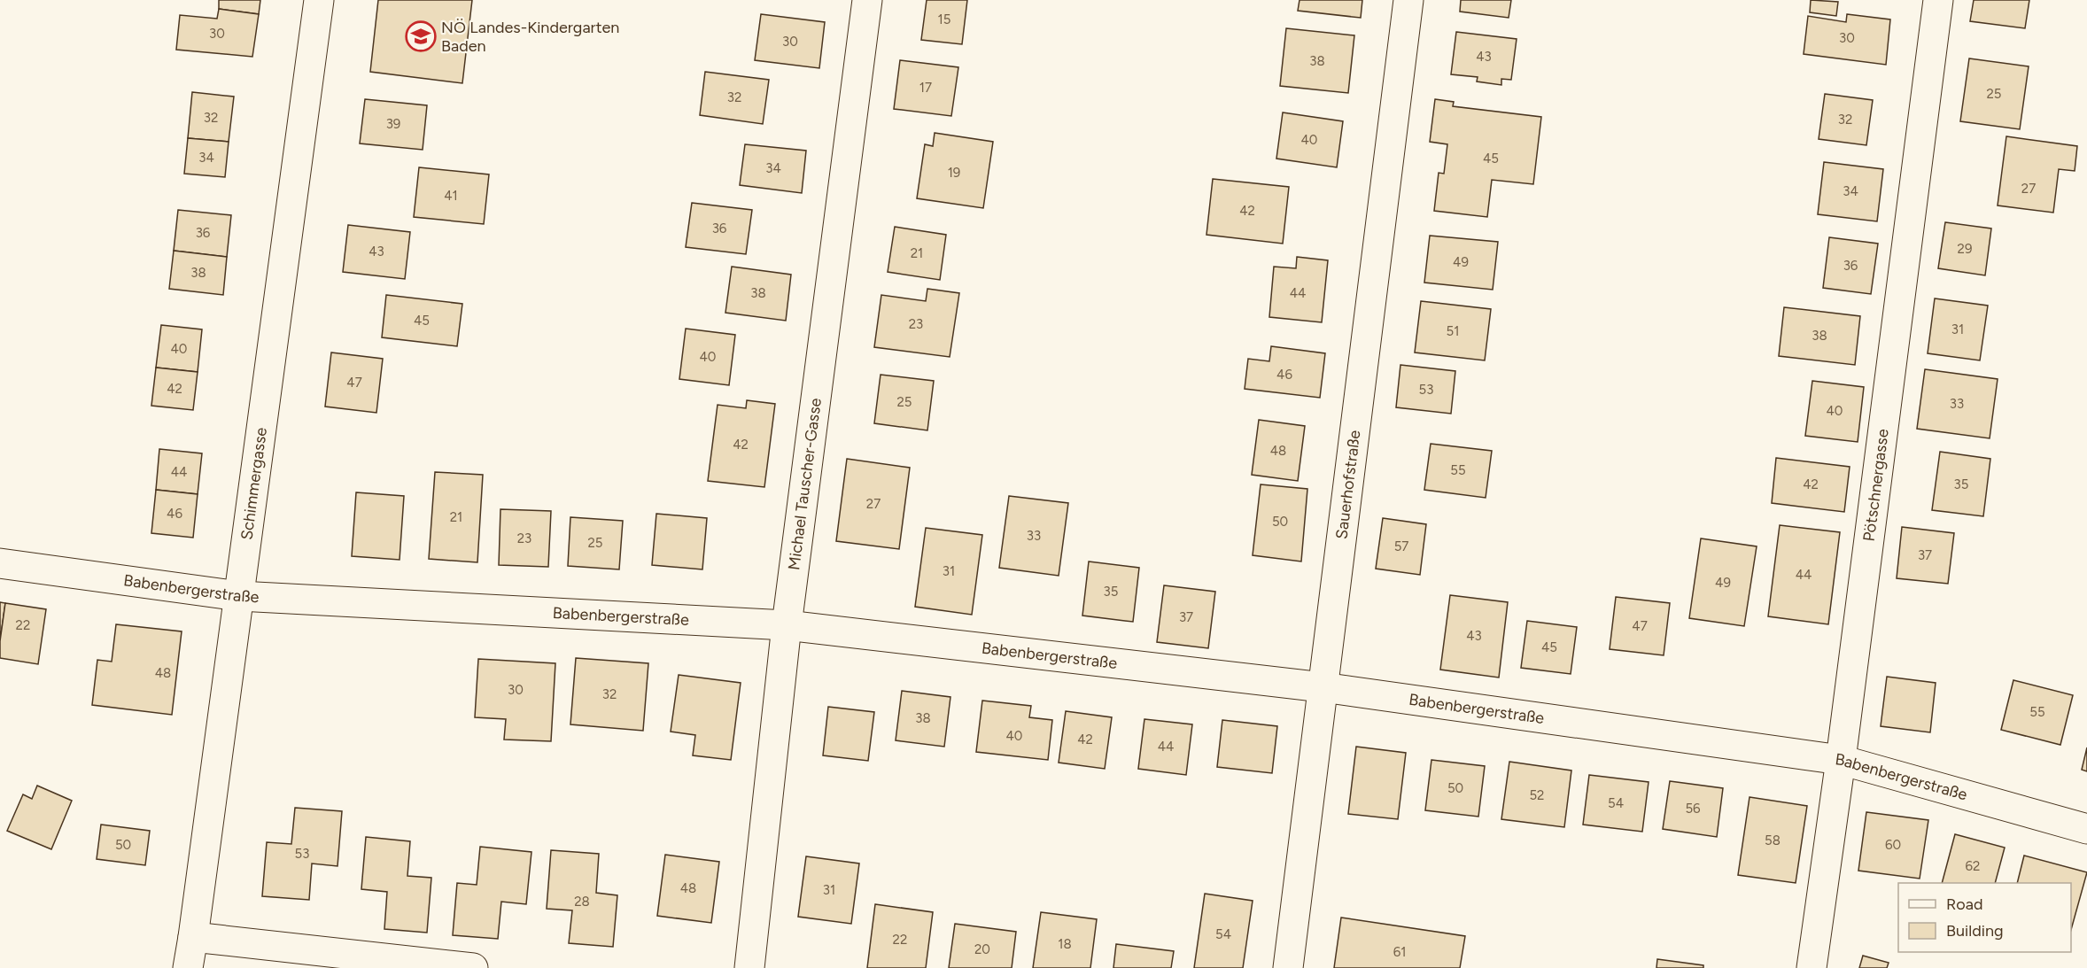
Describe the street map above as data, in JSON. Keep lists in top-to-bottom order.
{
  "streets": {
    "street": [
      "Michael Tauscher-Gasse",
      "Sauerhofstraße",
      "Schimmergasse",
      "Pötschnergasse",
      "Babenbergerstraße"
    ]
  },
  "crossings": [
    ["Michael Tauscher-Gasse", "Babenbergerstraße"],
    ["Sauerhofstraße", "Babenbergerstraße"],
    ["Schimmergasse", "Babenbergerstraße"],
    ["Pötschnergasse", "Babenbergerstraße"]
  ],
  "places": {
    "school or university": ["NÖ Landes-Kindergarten Baden"]
  },
  "house_numbers": [
    "15",
    "30",
    "30",
    "30",
    "43",
    "38",
    "17",
    "25",
    "32",
    "32",
    "32",
    "39",
    "40",
    "34",
    "45",
    "34",
    "19",
    "27",
    "34",
    "41",
    "42",
    "36",
    "36",
    "29",
    "43",
    "21",
    "49",
    "36",
    "38",
    "38",
    "44",
    "45",
    "23",
    "31",
    "51",
    "38",
    "40",
    "40",
    "46",
    "47",
    "42",
    "53",
    "25",
    "33",
    "40",
    "42",
    "48",
    "55",
    "44",
    "42",
    "35",
    "27",
    "46",
    "21",
    "50",
    "33",
    "23",
    "25",
    "57",
    "37",
    "31",
    "44",
    "49",
    "35",
    "37",
    "22",
    "47",
    "43",
    "45",
    "48",
    "30",
    "32",
    "55",
    "38",
    "40",
    "42",
    "44",
    "50",
    "52",
    "54",
    "56",
    "58",
    "50",
    "60",
    "53",
    "62",
    "48",
    "31",
    "28",
    "54",
    "22",
    "18",
    "20",
    "61"
  ],
  "legend": ["Road", "Building"]
}
